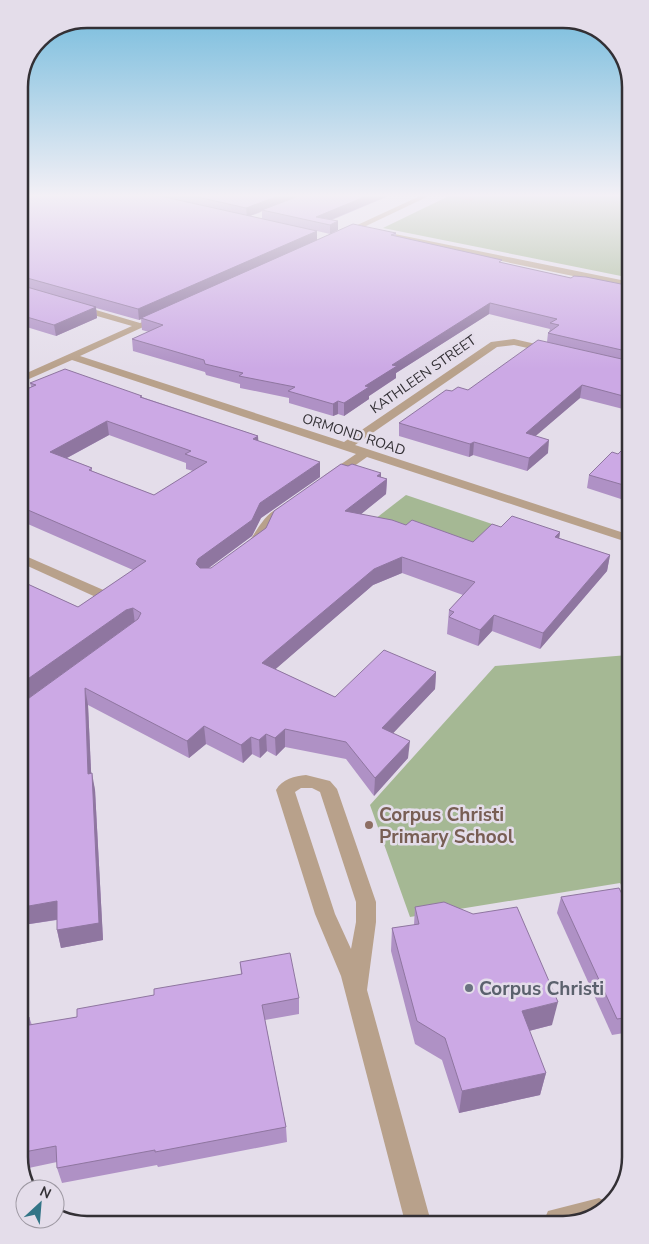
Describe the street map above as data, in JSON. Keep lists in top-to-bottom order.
{
  "streets": {
    "street": ["KATHLEEN STREET", "ORMOND ROAD"]
  },
  "crossings": [
    ["KATHLEEN STREET", "ORMOND ROAD"]
  ],
  "places": ["Corpus Christi Primary School", "Corpus Christi"],
  "north": "top right"
}
